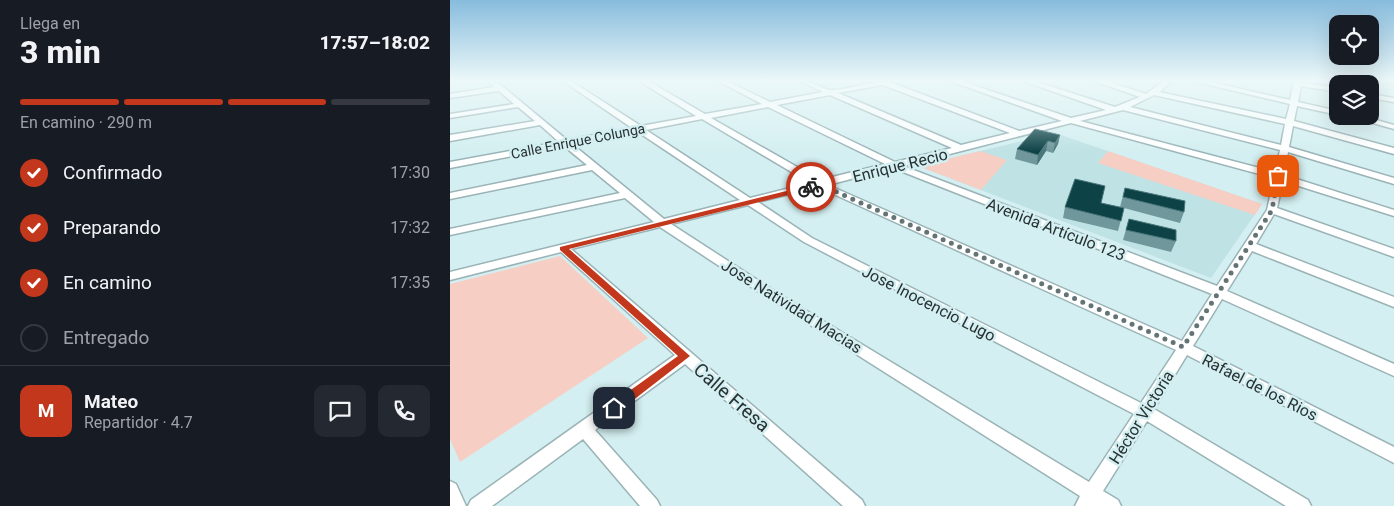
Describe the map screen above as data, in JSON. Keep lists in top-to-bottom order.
{
  "streets": {
    "street": [
      "Calle Enrique Colunga",
      "Enrique Recio",
      "Avenida Artículo 123",
      "Jose Inocencio Lugo",
      "Jose Natividad Macias",
      "Rafael de los Rios",
      "Calle Fresa",
      "Héctor Victoria"
    ]
  },
  "crossings": [
    ["Calle Enrique Colunga", "Jose Inocencio Lugo"],
    ["Calle Enrique Colunga", "Jose Natividad Macias"],
    ["Calle Enrique Colunga", "Rafael de los Rios"],
    ["Enrique Recio", "Avenida Artículo 123"],
    ["Enrique Recio", "Jose Inocencio Lugo"],
    ["Enrique Recio", "Jose Natividad Macias"],
    ["Enrique Recio", "Rafael de los Rios"],
    ["Enrique Recio", "Calle Fresa"],
    ["Avenida Artículo 123", "Héctor Victoria"],
    ["Jose Inocencio Lugo", "Héctor Victoria"],
    ["Jose Natividad Macias", "Héctor Victoria"],
    ["Rafael de los Rios", "Héctor Victoria"]
  ],
  "page": {
    "heading": ["3 min", "Llega en", "17:57–18:02"],
    "panel": ["Mateo", "Repartidor · 4.7"],
    "bar": "En camino · 290 m",
    "list": [
      ["Confirmado", "17:30"],
      ["Preparando", "17:32"],
      ["En camino", "17:35"],
      "Entregado"
    ],
    "round": "M"
  }
}
